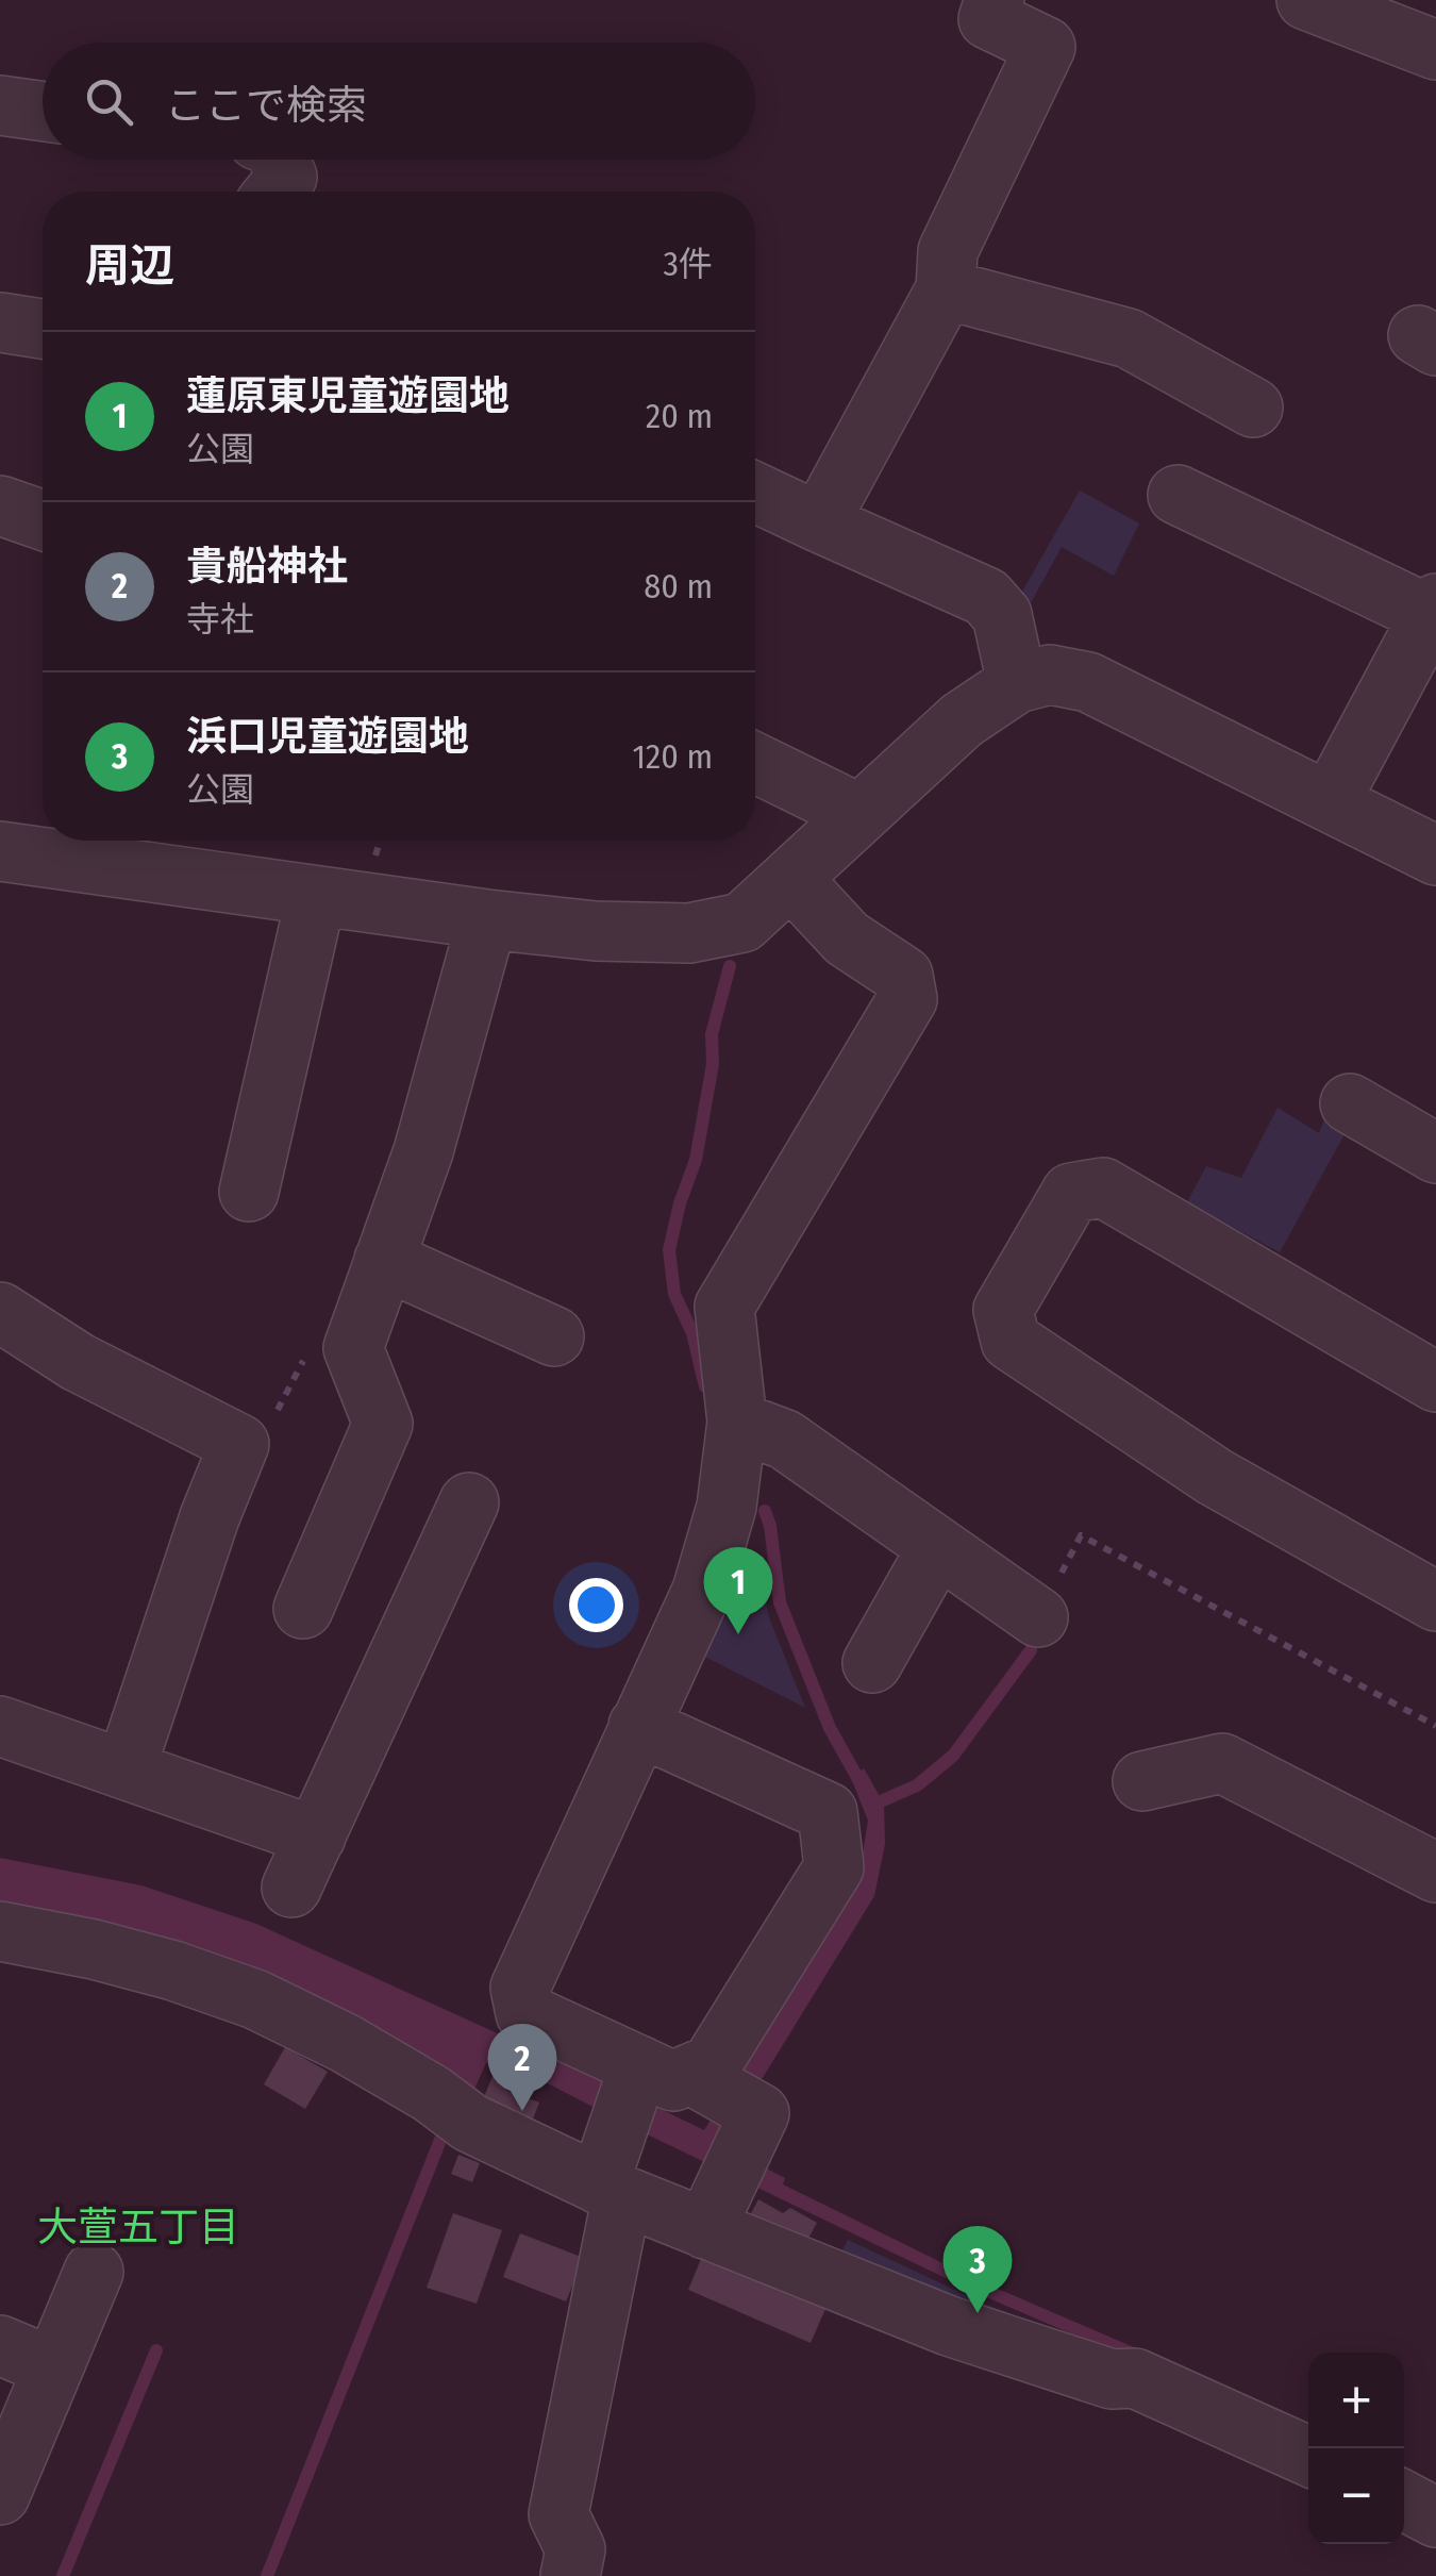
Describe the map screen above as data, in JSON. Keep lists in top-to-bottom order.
{
  "districts": ["大萱五丁目"],
  "page": {
    "search": "ここで検索",
    "heading": ["周辺", "3件"],
    "list": [
      {
        "mark": "1",
        "name": "蓮原東児童遊園地",
        "note": "公園",
        "value": "20 m"
      },
      {
        "mark": "2",
        "name": "貴船神社",
        "note": "寺社",
        "value": "80 m"
      },
      {
        "mark": "3",
        "name": "浜口児童遊園地",
        "note": "公園",
        "value": "120 m"
      }
    ],
    "pins": ["1", "2", "3"],
    "map_buttons": ["+", "−"]
  }
}
